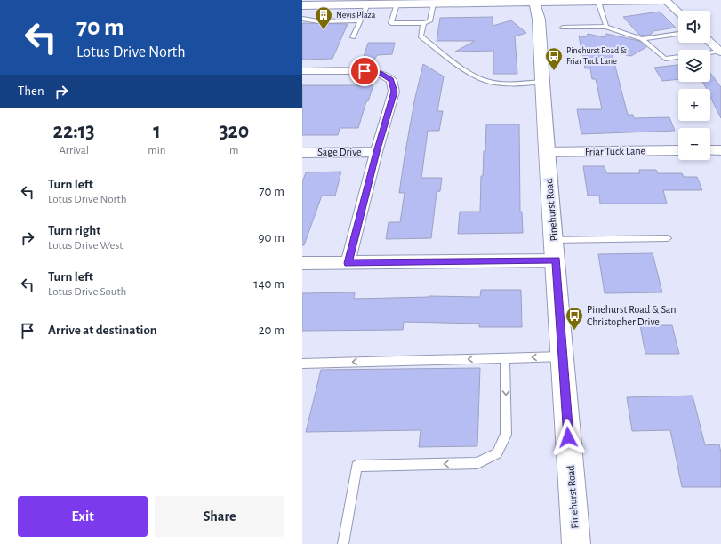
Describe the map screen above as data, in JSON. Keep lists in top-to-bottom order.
{
  "streets": {
    "street": ["Friar Tuck Lane", "Sage Drive", "Pinehurst Road"]
  },
  "crossings": [
    ["Friar Tuck Lane", "Pinehurst Road"]
  ],
  "places": {
    "building": ["Nevis Plaza"],
    "bus stop": ["Pinehurst Road & Friar Tuck Lane", "Pinehurst Road & San Christopher Drive"]
  },
  "page": {
    "turn": ["70 m", "Lotus Drive North"],
    "map_buttons": ["+", "−"],
    "then": "Then",
    "eta": [
      "22:13",
      "Arrival",
      "1",
      "min",
      "320",
      "m"
    ],
    "list": [
      {
        "name": "Turn left",
        "note": "Lotus Drive North",
        "value": "70 m"
      },
      {
        "name": "Turn right",
        "note": "Lotus Drive West",
        "value": "90 m"
      },
      {
        "name": "Turn left",
        "note": "Lotus Drive South",
        "value": "140 m"
      },
      {
        "name": "Arrive at destination",
        "value": "20 m"
      }
    ],
    "buttons": ["Exit", "Share"]
  }
}
